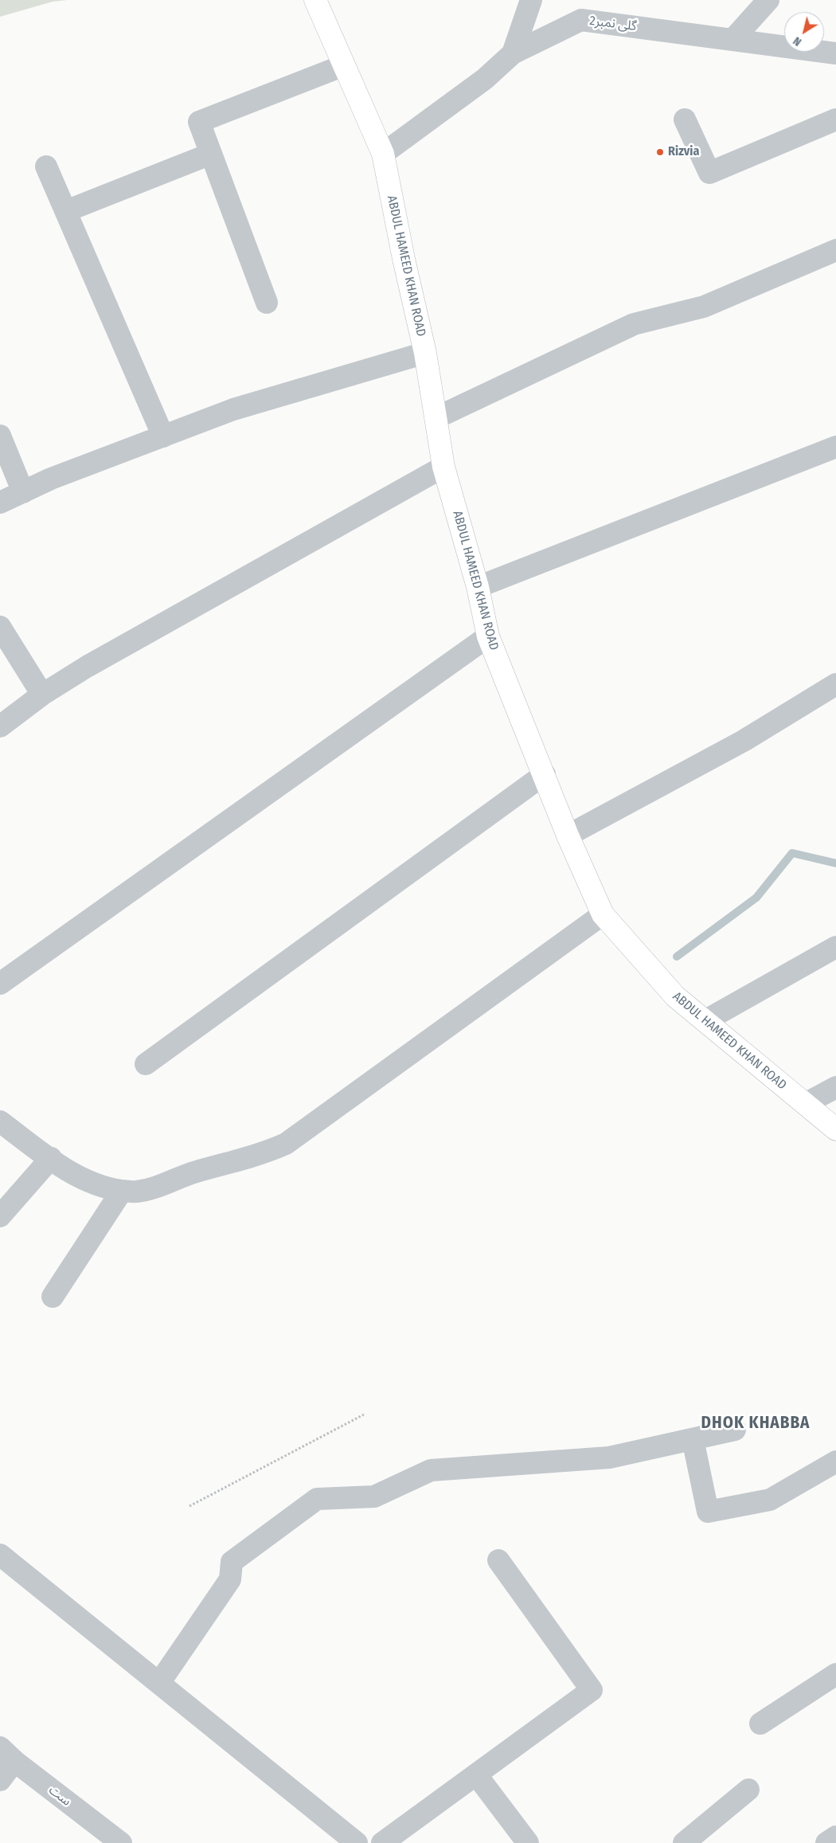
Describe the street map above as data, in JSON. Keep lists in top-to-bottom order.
{
  "streets": {
    "main road": ["ABDUL HAMEED KHAN ROAD"],
    "street": ["گلی نمبر2", "ست"]
  },
  "crossings": [
    ["گلی نمبر2", "ABDUL HAMEED KHAN ROAD"]
  ],
  "districts": ["DHOK KHABBA"],
  "places": ["Rizvia"],
  "north": "bottom left"
}
